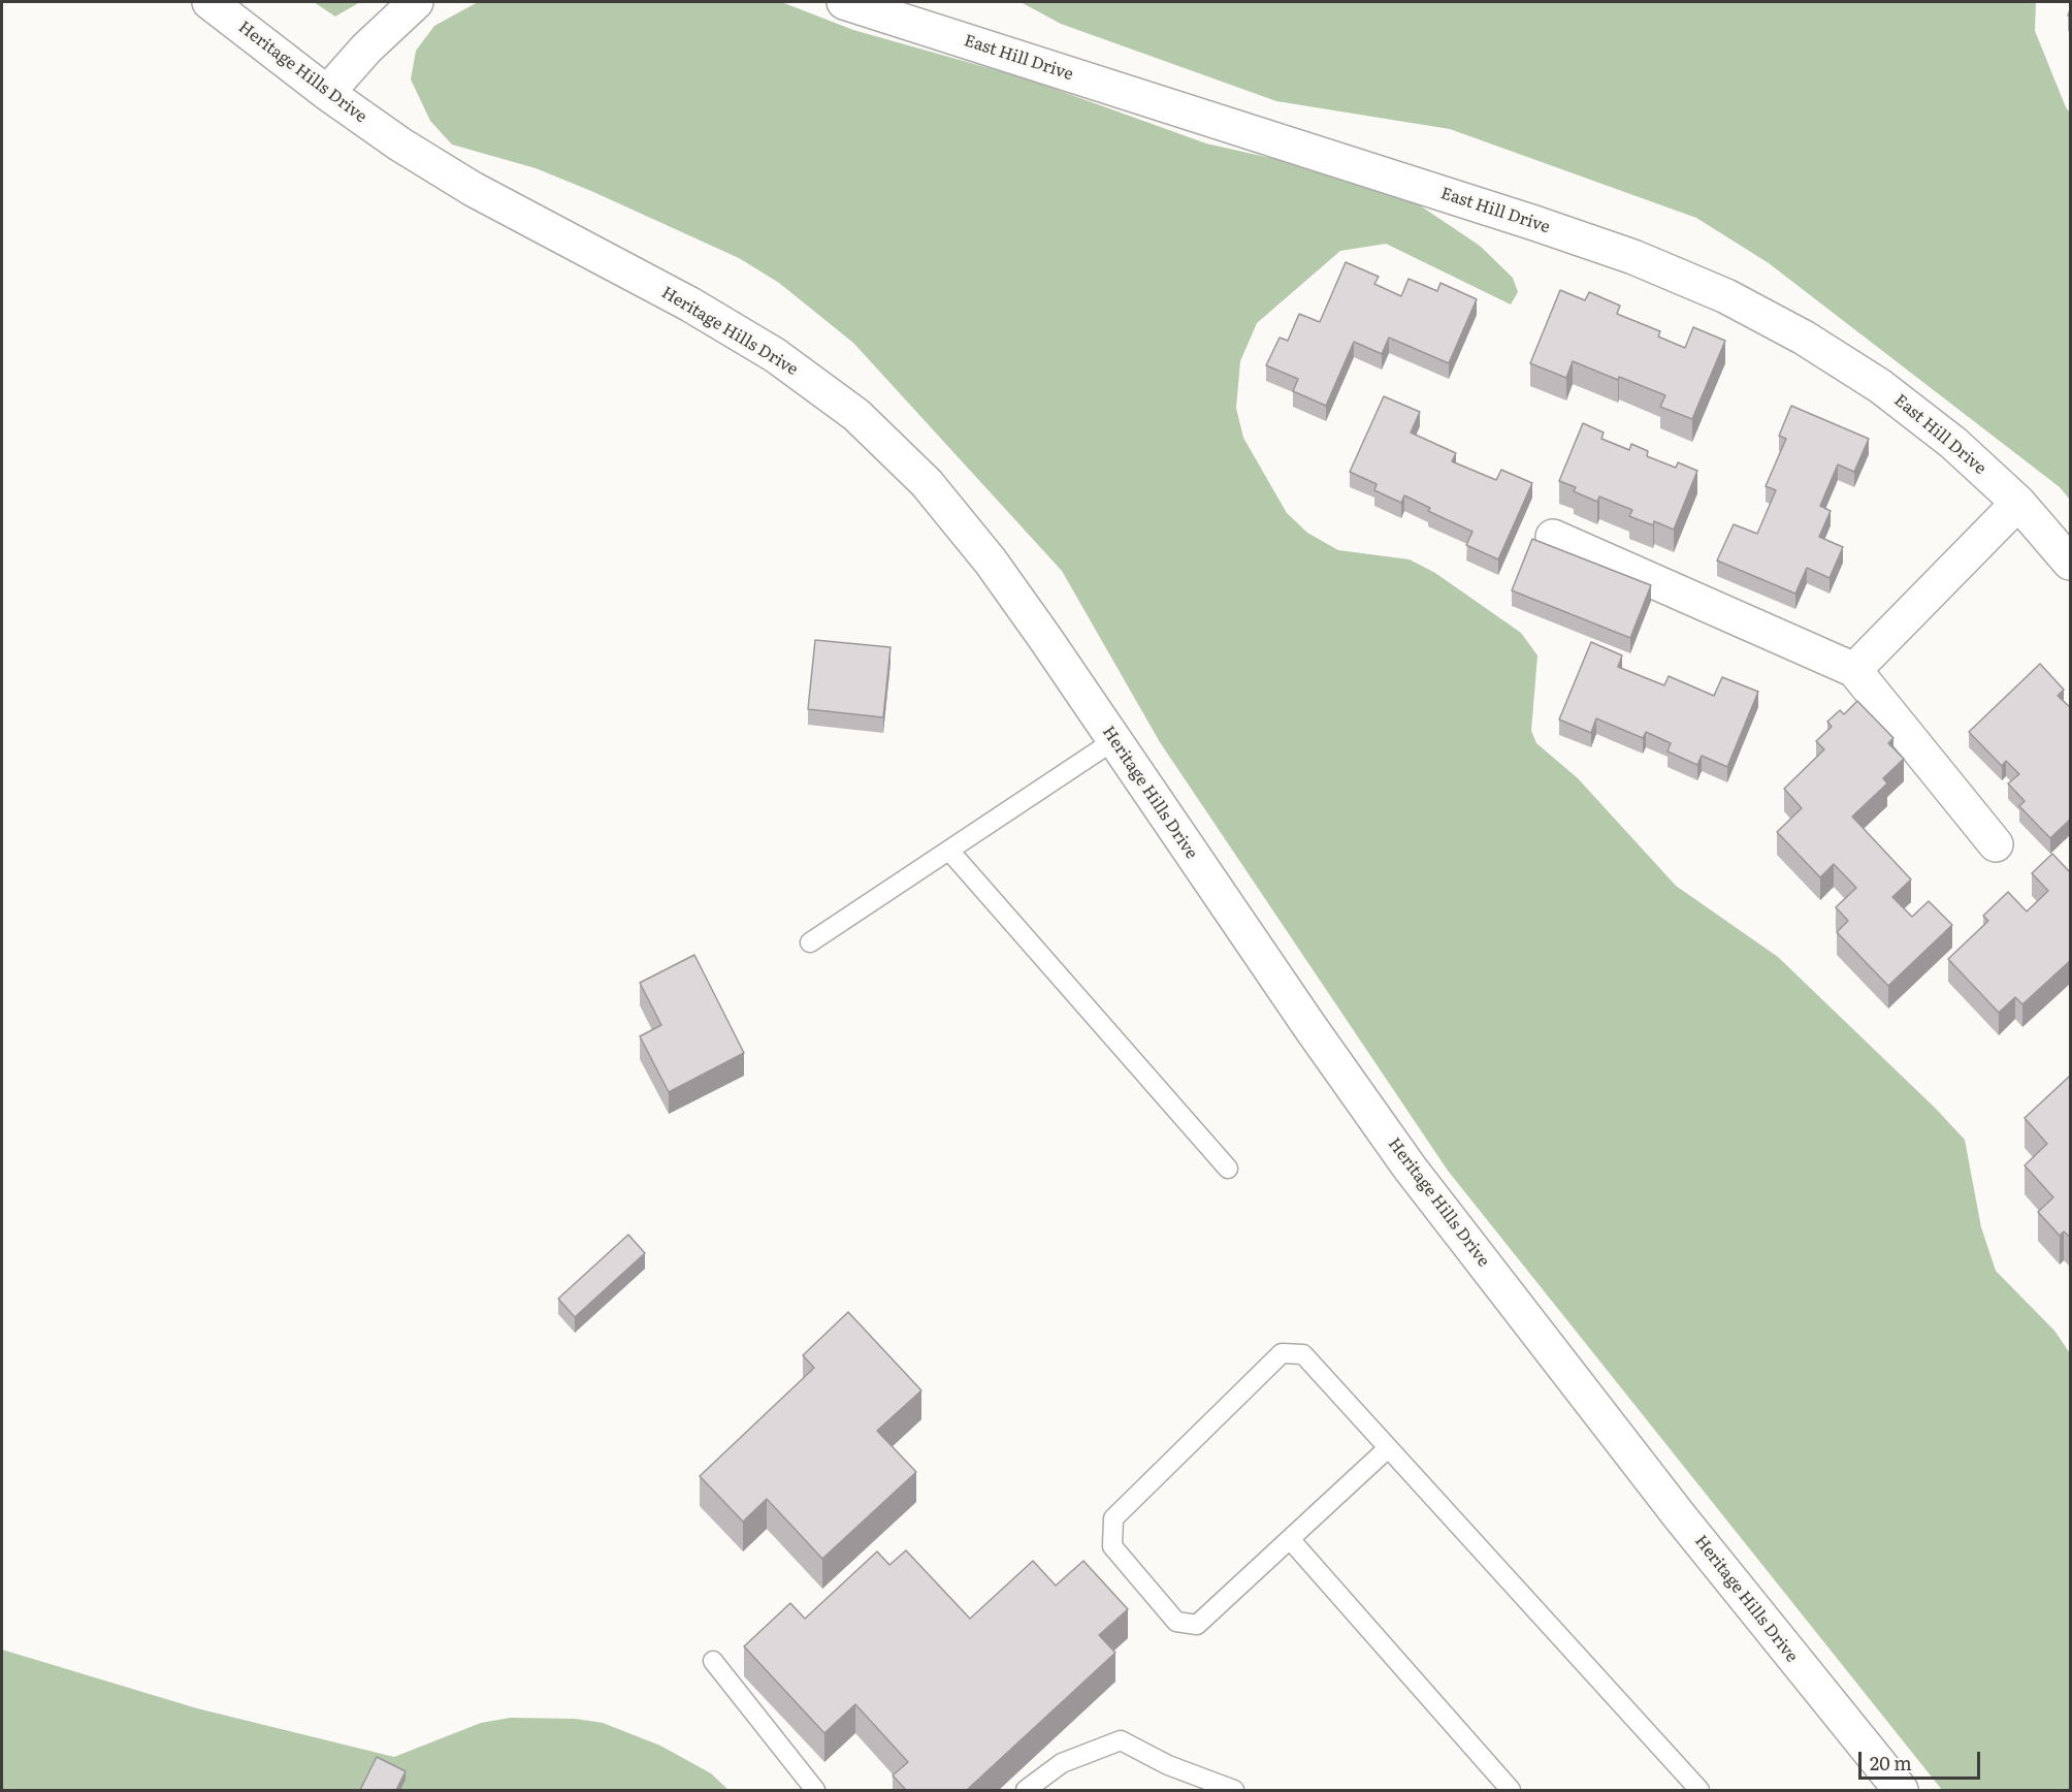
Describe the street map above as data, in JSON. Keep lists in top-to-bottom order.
{
  "streets": {
    "street": ["East Hill Drive", "Heritage Hills Drive"]
  },
  "scale_bar": "20 m"
}
